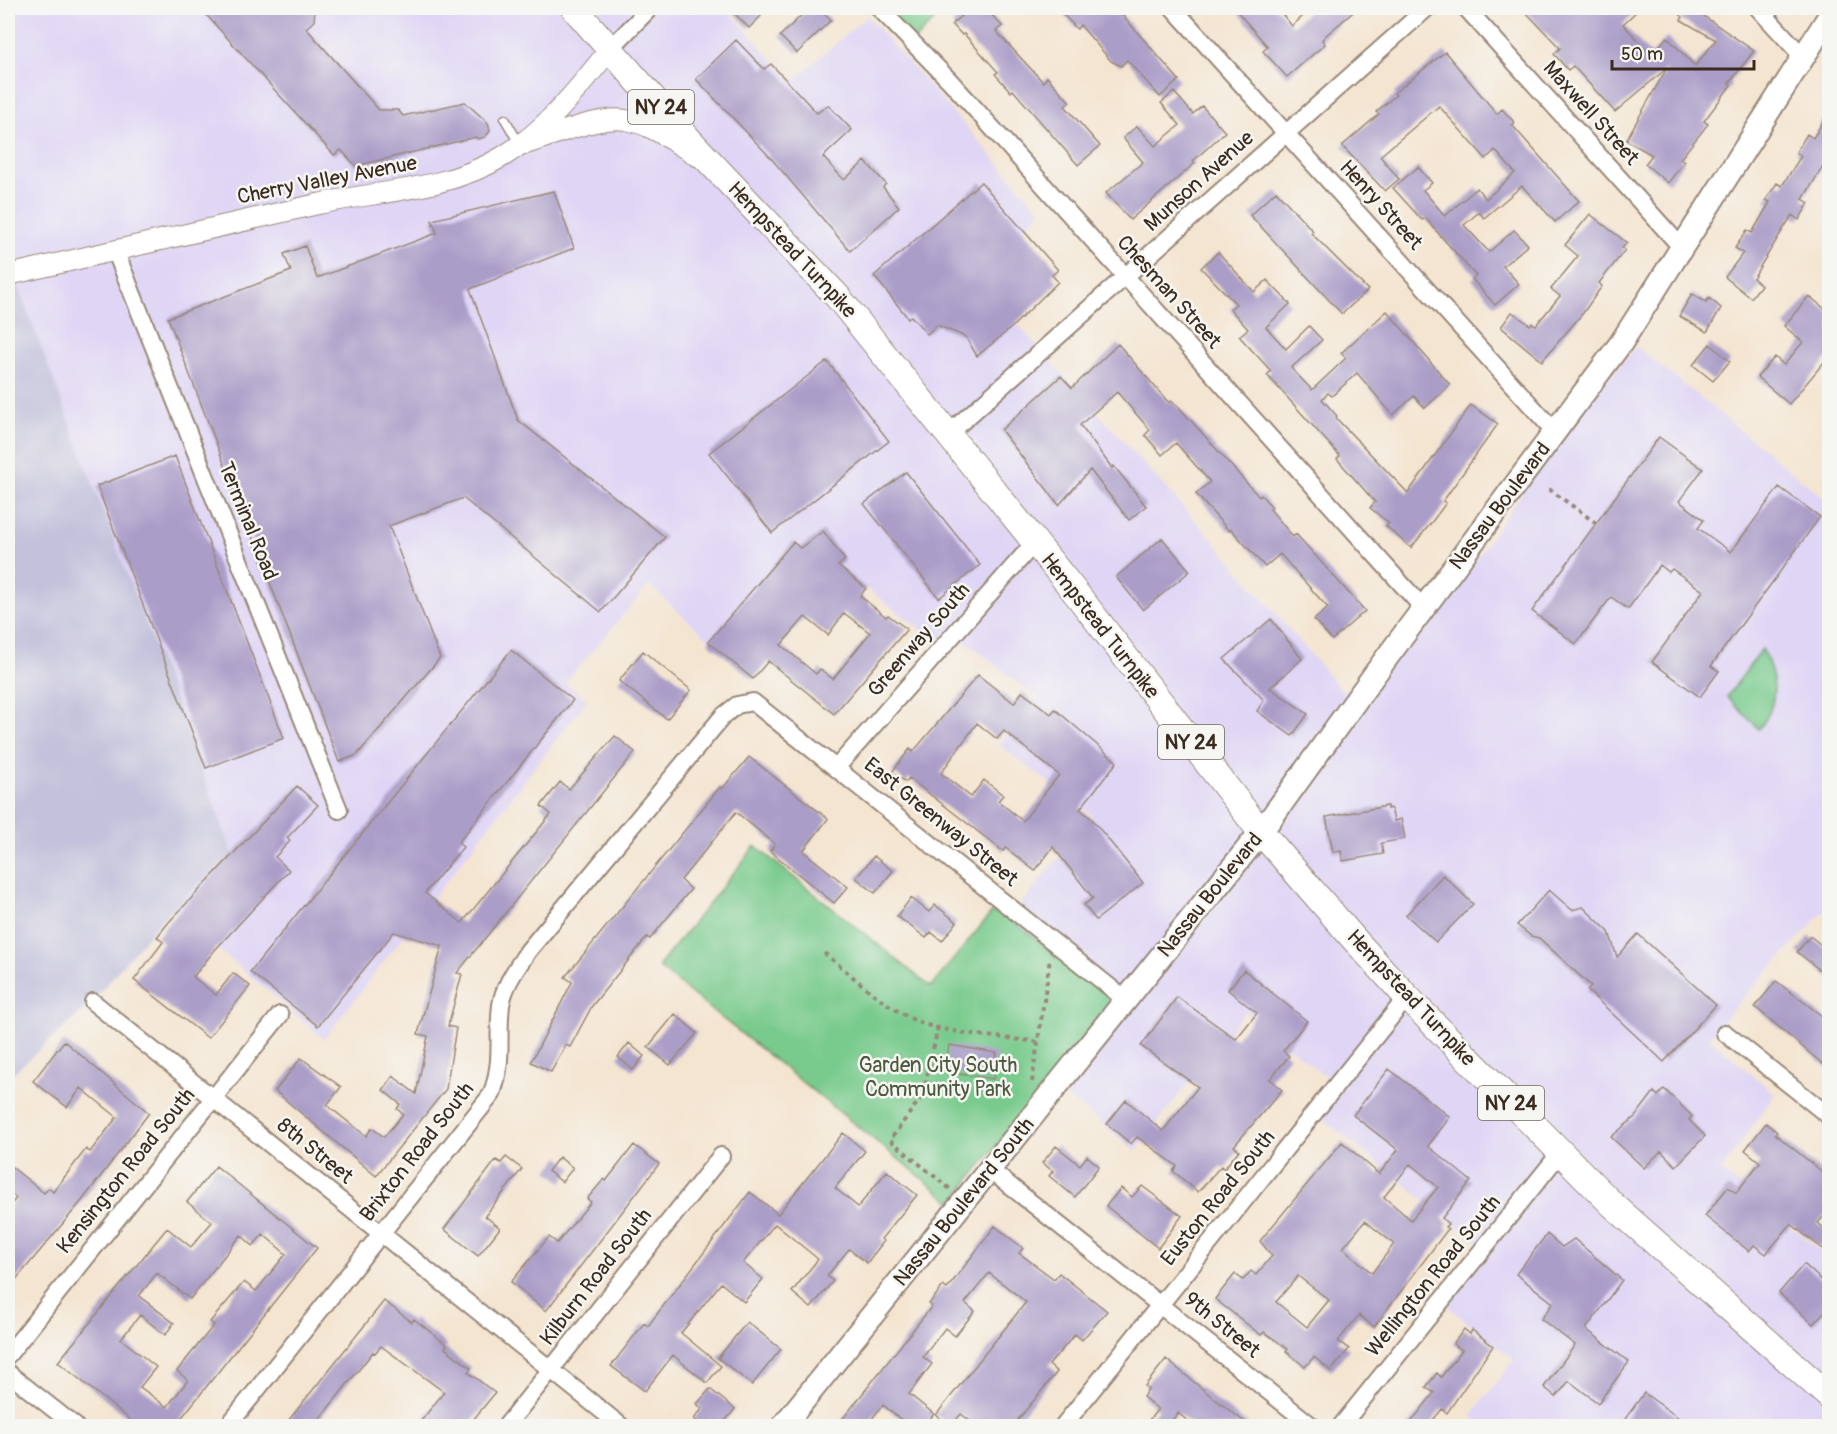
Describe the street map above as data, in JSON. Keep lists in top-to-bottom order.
{
  "streets": {
    "main road": [
      "NY 24",
      "Hempstead Turnpike",
      "Nassau Boulevard",
      "Nassau Boulevard South"
    ],
    "street": [
      "Maxwell Street",
      "Cherry Valley Avenue",
      "Munson Avenue",
      "Henry Street",
      "Chesman Street",
      "Terminal Road",
      "Greenway South",
      "East Greenway Street",
      "8th Street",
      "Brixton Road South",
      "Kensington Road South",
      "Euston Road South",
      "Wellington Road South",
      "Kilburn Road South",
      "9th Street"
    ]
  },
  "crossings": [
    ["Maxwell Street", "Nassau Boulevard"],
    ["Cherry Valley Avenue", "Hempstead Turnpike"],
    ["Cherry Valley Avenue", "Terminal Road"],
    ["Munson Avenue", "Henry Street"],
    ["Munson Avenue", "Hempstead Turnpike"],
    ["Munson Avenue", "Chesman Street"],
    ["Henry Street", "Nassau Boulevard"],
    ["Hempstead Turnpike", "Nassau Boulevard"],
    ["Hempstead Turnpike", "Greenway South"],
    ["Hempstead Turnpike", "Euston Road South"],
    ["Hempstead Turnpike", "Wellington Road South"],
    ["Chesman Street", "Nassau Boulevard"],
    ["Nassau Boulevard", "Nassau Boulevard South"],
    ["Greenway South", "East Greenway Street"],
    ["East Greenway Street", "Brixton Road South"],
    ["East Greenway Street", "Nassau Boulevard South"],
    ["8th Street", "Brixton Road South"],
    ["8th Street", "Kensington Road South"],
    ["8th Street", "Kilburn Road South"],
    ["Euston Road South", "9th Street"],
    ["Nassau Boulevard South", "9th Street"]
  ],
  "parks": ["Garden City South Community Park"],
  "scale_bar": "50 m"
}
